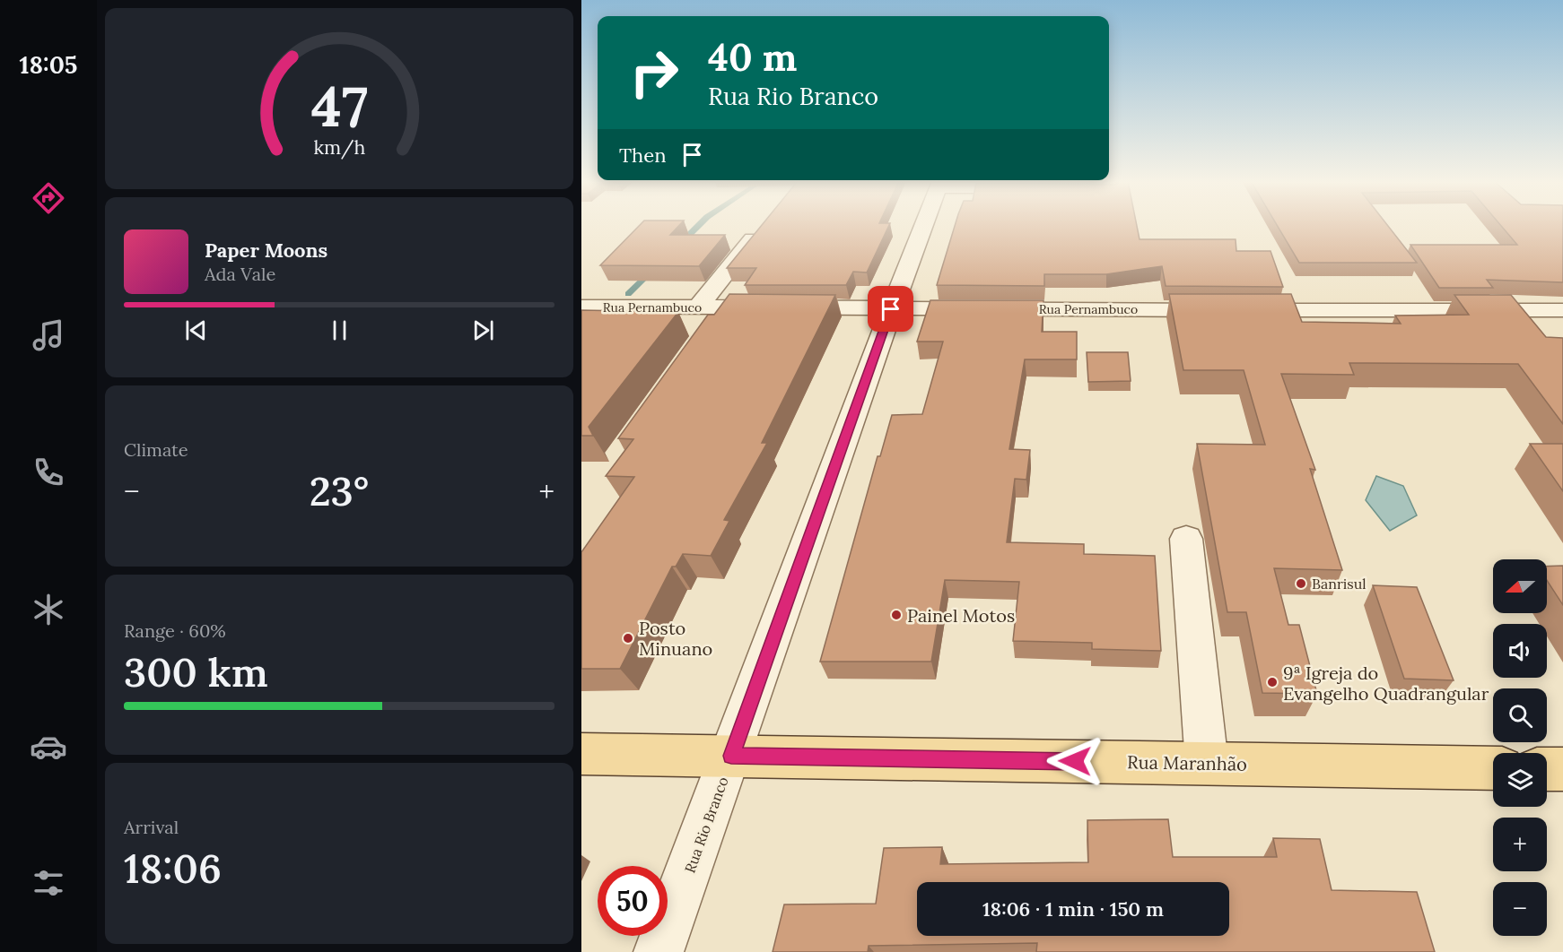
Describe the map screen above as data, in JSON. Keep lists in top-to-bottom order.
{
  "streets": {
    "main road": ["Rua Maranhão"],
    "street": ["Rua Pernambuco", "Rua Rio Branco"]
  },
  "crossings": [
    ["Rua Pernambuco", "Rua Rio Branco"],
    ["Rua Maranhão", "Rua Rio Branco"]
  ],
  "places": [
    "Banrisul",
    "Painel Motos",
    "Posto Minuano",
    "9ª Igreja do Evangelho Quadrangular"
  ],
  "north": "left",
  "page": {
    "tabs": "18:05",
    "turn": ["40 m", "Rua Rio Branco"],
    "then": "Then",
    "song": ["Paper Moons", "Ada Vale"],
    "tile": [
      "Climate",
      ["Range · 60%", "300 km"],
      ["Arrival", "18:06"]
    ],
    "heat": ["−", "23°", "+"],
    "map_buttons": ["+", "−"],
    "limit": "50",
    "trip": "18:06 · 1 min · 150 m",
    "gauge": ["47", "km/h"]
  }
}
